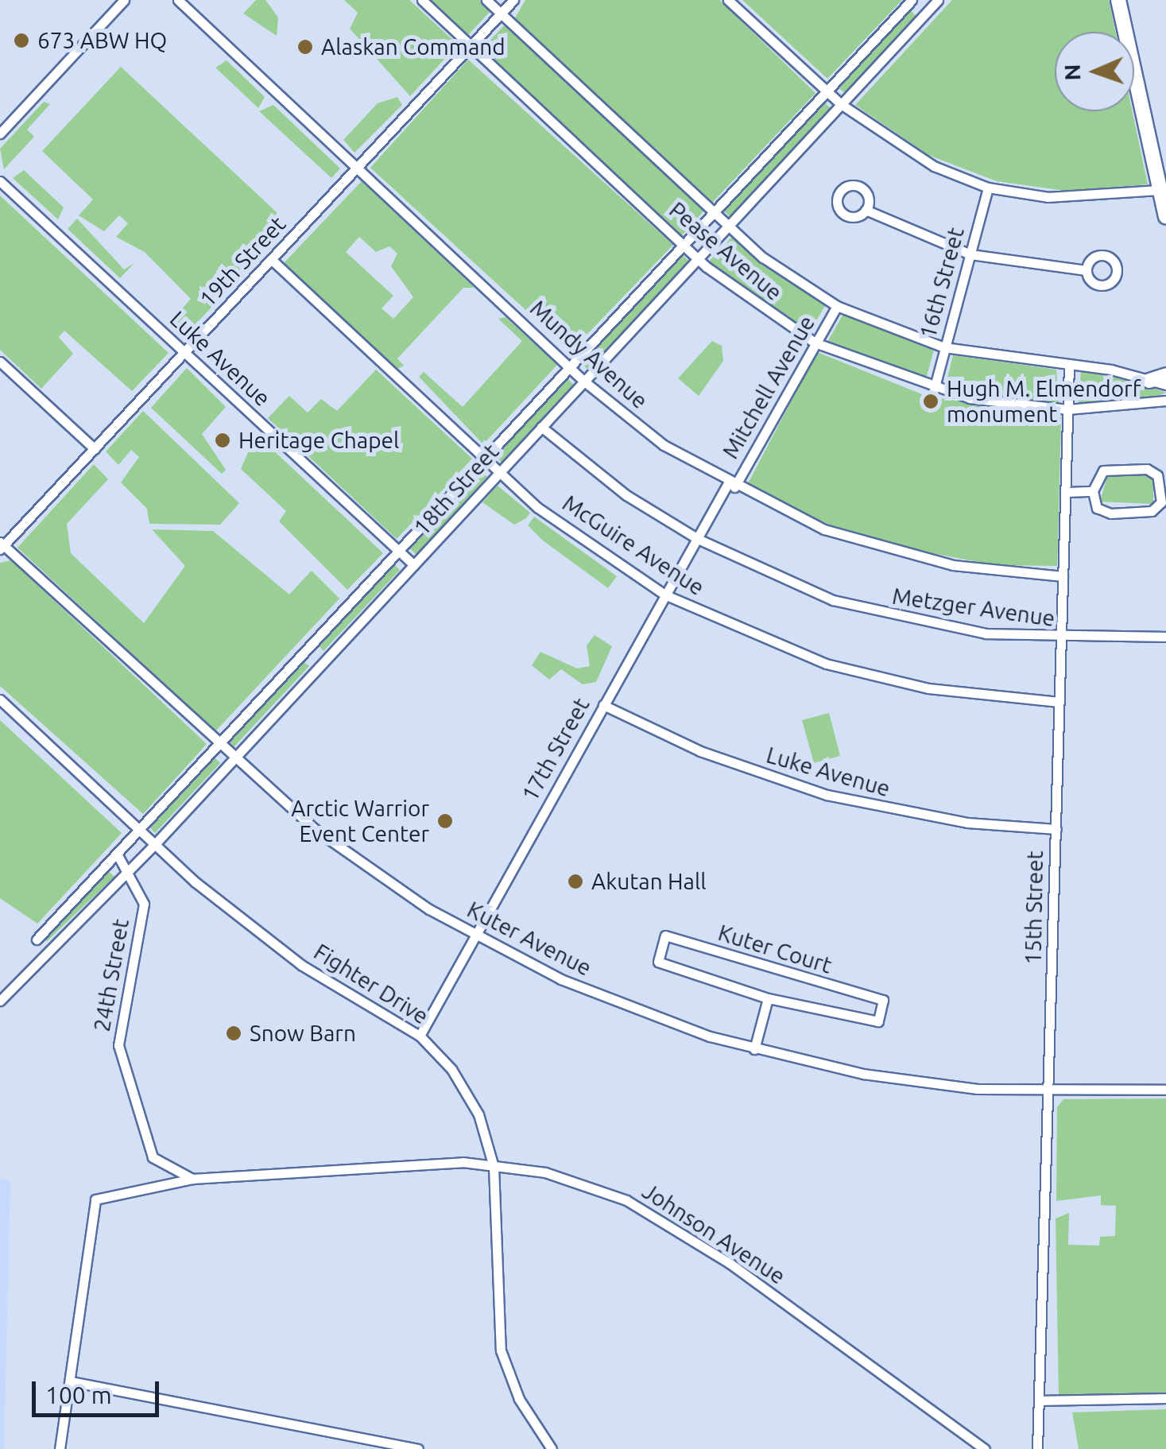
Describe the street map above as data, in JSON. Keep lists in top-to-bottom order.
{
  "streets": {
    "street": [
      "Pease Avenue",
      "19th Street",
      "16th Street",
      "Mundy Avenue",
      "Luke Avenue",
      "Mitchell Avenue",
      "18th Street",
      "McGuire Avenue",
      "Metzger Avenue",
      "17th Street",
      "15th Street",
      "Kuter Avenue",
      "Kuter Court",
      "24th Street",
      "Fighter Drive",
      "Johnson Avenue"
    ]
  },
  "crossings": [
    ["Pease Avenue", "19th Street"],
    ["Pease Avenue", "16th Street"],
    ["Pease Avenue", "Mitchell Avenue"],
    ["Pease Avenue", "18th Street"],
    ["Pease Avenue", "15th Street"],
    ["19th Street", "Mundy Avenue"],
    ["19th Street", "Luke Avenue"],
    ["19th Street", "McGuire Avenue"],
    ["19th Street", "Kuter Avenue"],
    ["Mundy Avenue", "Mitchell Avenue"],
    ["Mundy Avenue", "18th Street"],
    ["Mundy Avenue", "17th Street"],
    ["Mundy Avenue", "15th Street"],
    ["Luke Avenue", "18th Street"],
    ["Luke Avenue", "17th Street"],
    ["Luke Avenue", "15th Street"],
    ["Mitchell Avenue", "17th Street"],
    ["18th Street", "McGuire Avenue"],
    ["18th Street", "Metzger Avenue"],
    ["18th Street", "Kuter Avenue"],
    ["18th Street", "24th Street"],
    ["18th Street", "Fighter Drive"],
    ["McGuire Avenue", "17th Street"],
    ["McGuire Avenue", "15th Street"],
    ["Metzger Avenue", "17th Street"],
    ["Metzger Avenue", "15th Street"],
    ["17th Street", "Kuter Avenue"],
    ["17th Street", "Fighter Drive"],
    ["15th Street", "Kuter Avenue"],
    ["24th Street", "Johnson Avenue"],
    ["Fighter Drive", "Johnson Avenue"]
  ],
  "places": [
    "673 ABW HQ",
    "Alaskan Command",
    "Hugh M. Elmendorf monument",
    "Heritage Chapel",
    "Arctic Warrior Event Center",
    "Akutan Hall",
    "Snow Barn"
  ],
  "scale_bar": "100 m",
  "north": "left"
}
